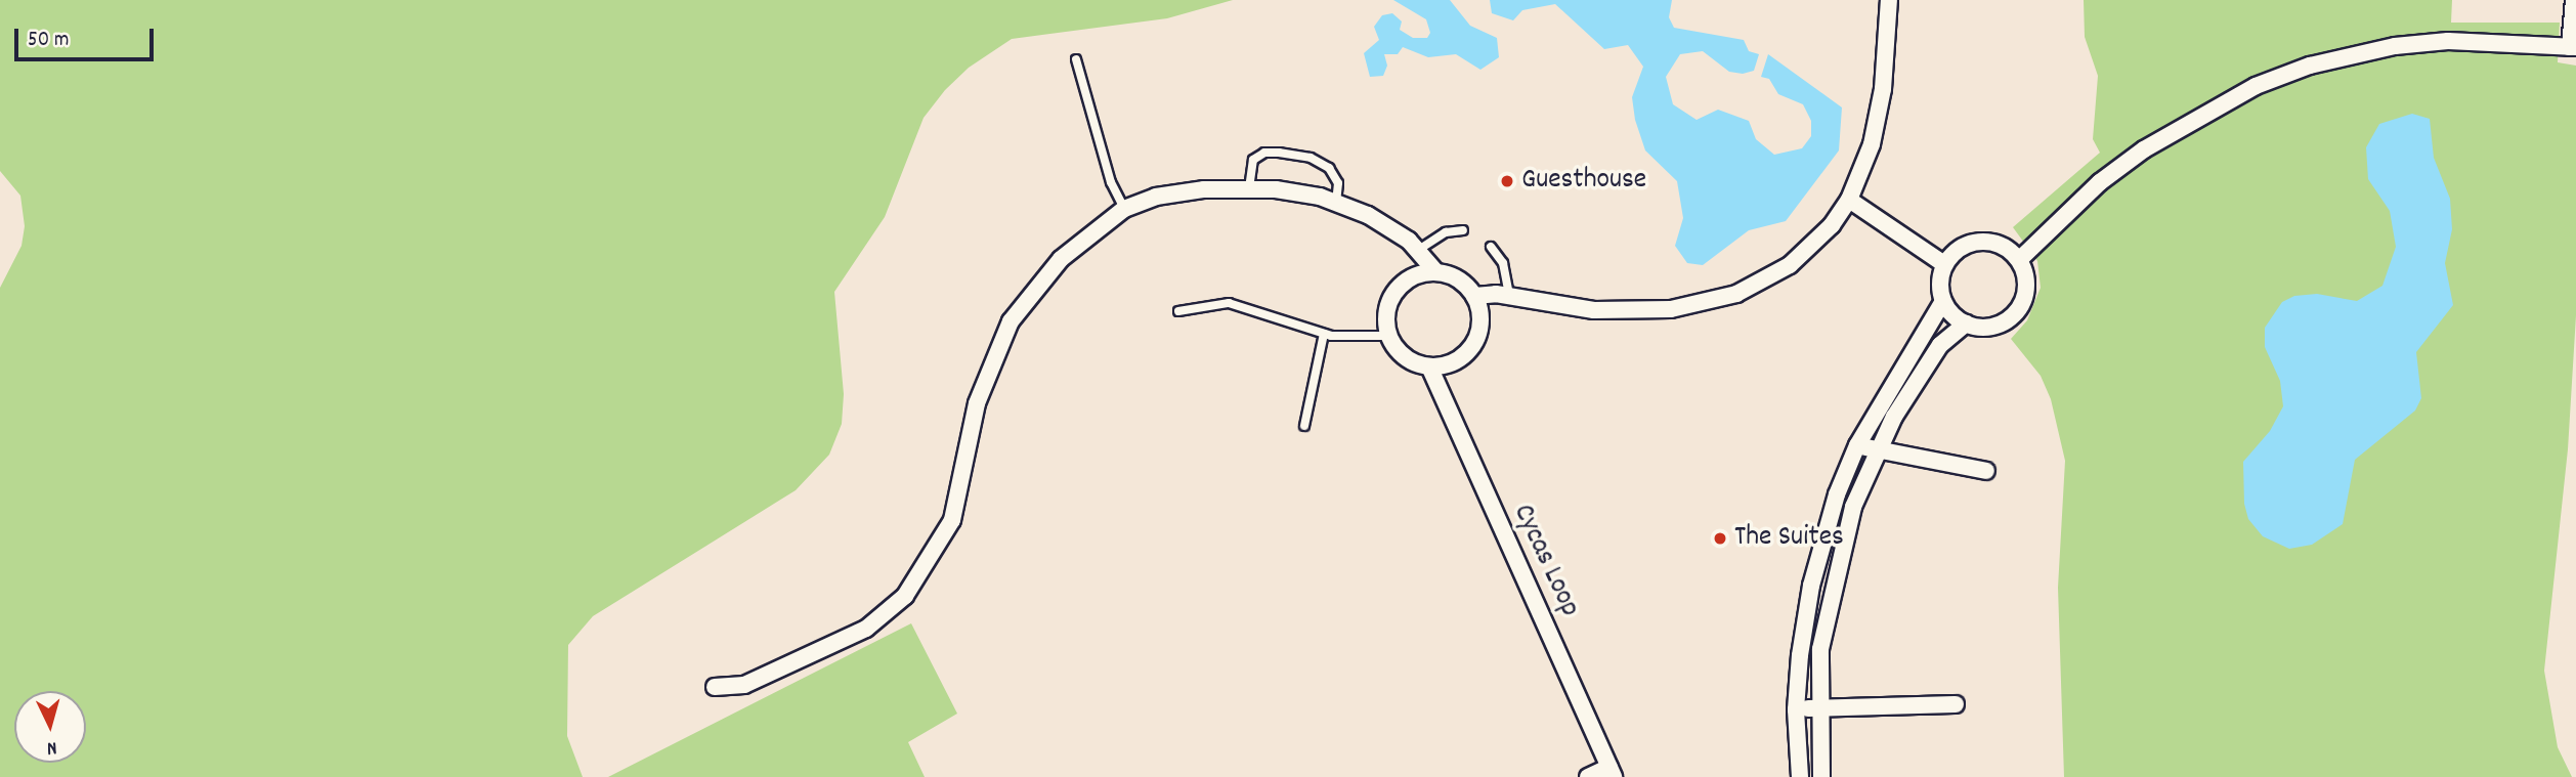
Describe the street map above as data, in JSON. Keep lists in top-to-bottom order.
{
  "streets": {
    "street": ["Cycas Loop"]
  },
  "places": ["Guesthouse", "The Suites"],
  "scale_bar": "50 m",
  "north": "bottom"
}
